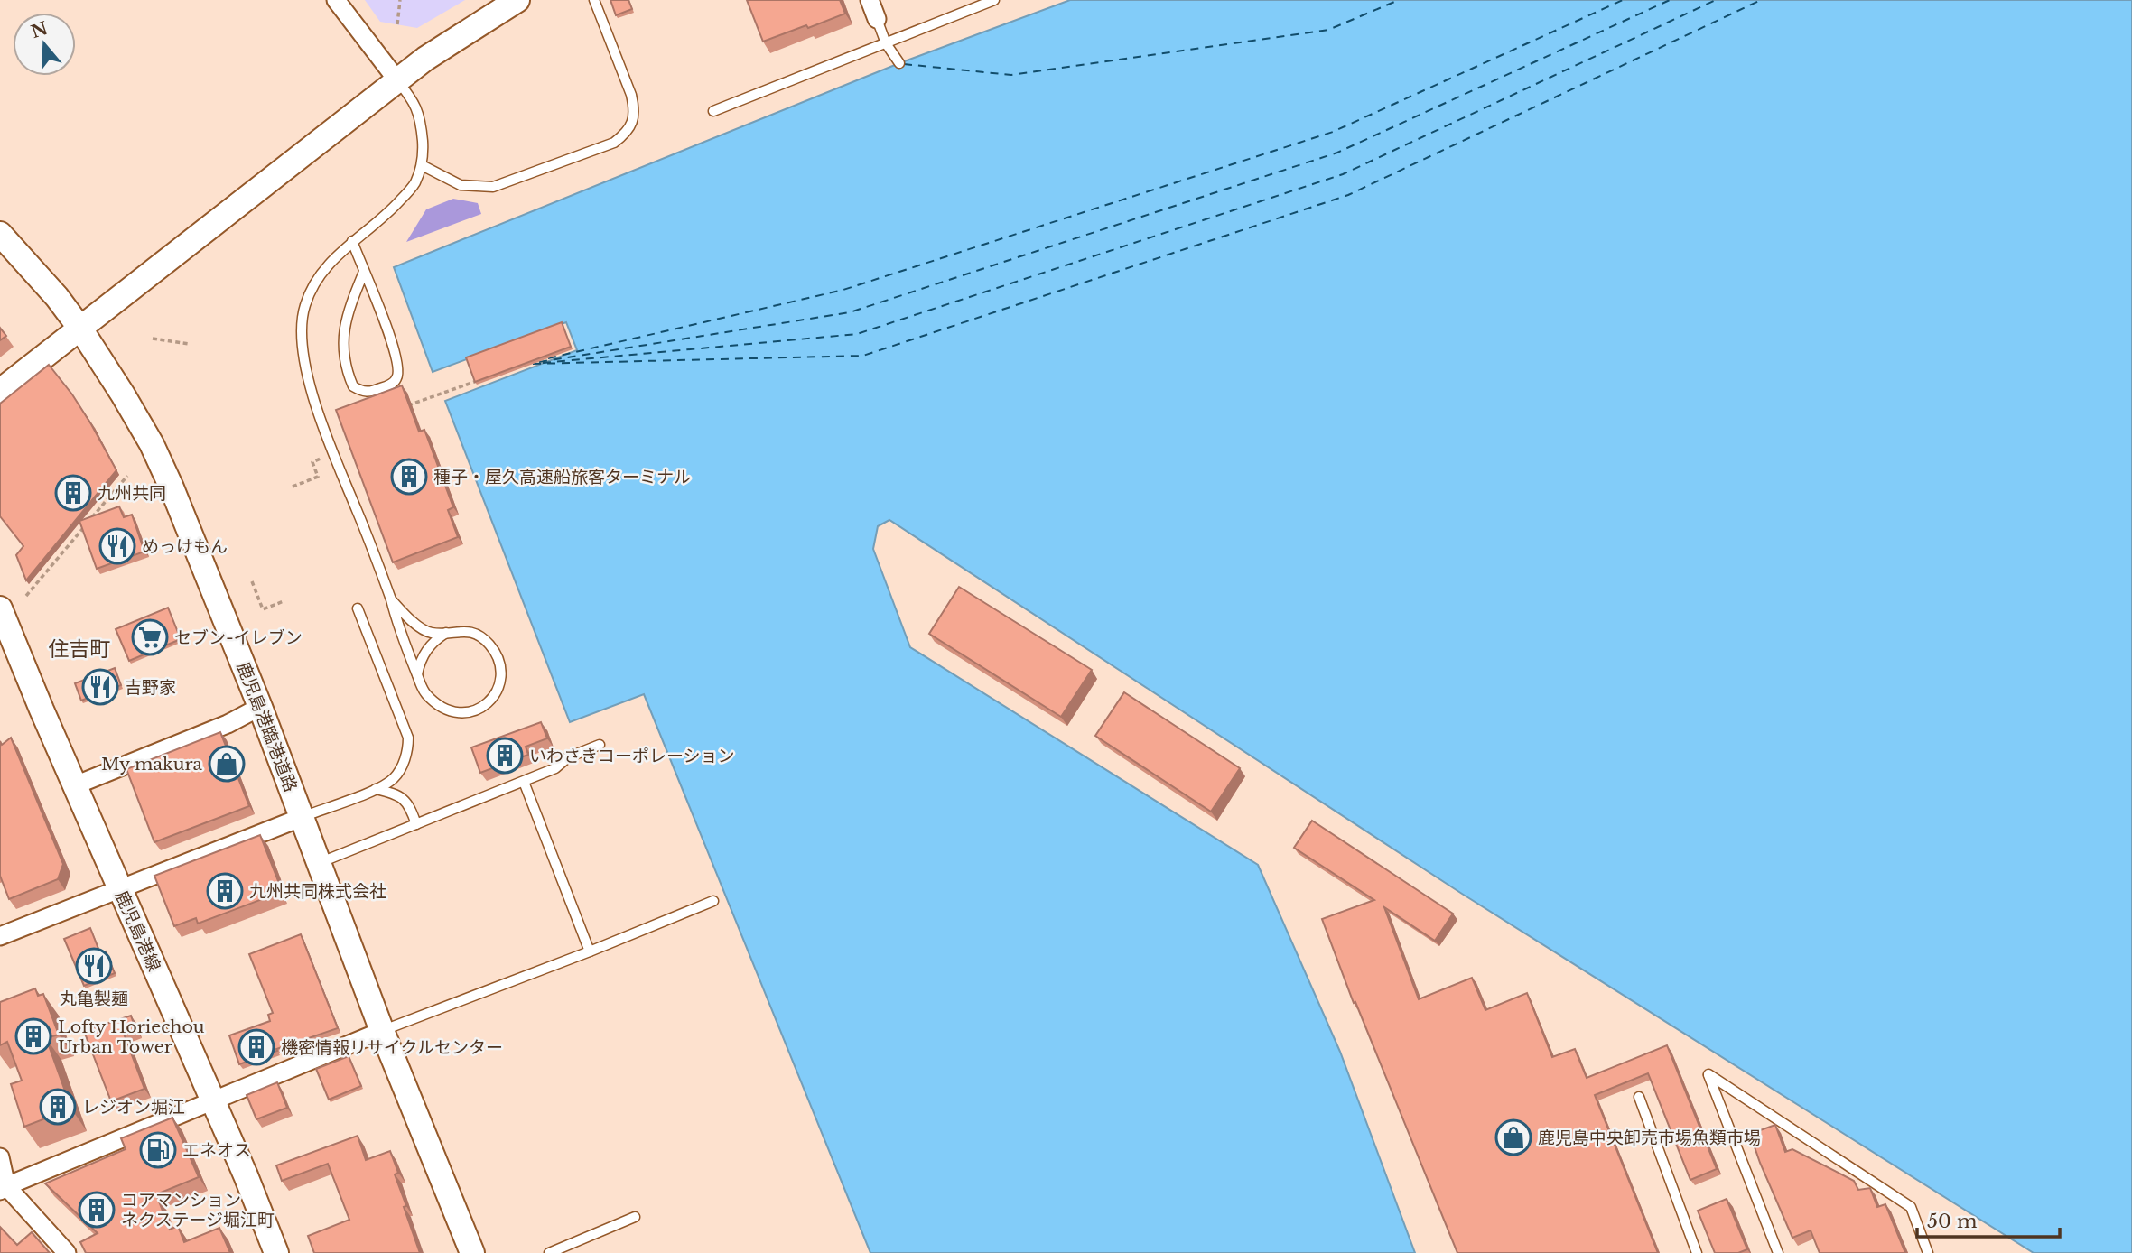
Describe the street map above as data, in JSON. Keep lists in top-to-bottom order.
{
  "streets": {
    "street": ["鹿児島港臨港道路", "鹿児島港線"]
  },
  "districts": ["住吉町"],
  "places": {
    "building": [
      "種子・屋久高速船旅客ターミナル",
      "九州共同",
      "いわさきコーポレーション",
      "九州共同株式会社",
      "Lofty Horiechou Urban Tower",
      "機密情報リサイクルセンター",
      "レジオン堀江",
      "コアマンション ネクステージ堀江町"
    ],
    "restaurant": ["めっけもん", "吉野家", "丸亀製麺"],
    "supermarket": ["セブン-イレブン"],
    "shop": ["My makura", "鹿児島中央卸売市場魚類市場"],
    "fuel station": ["エネオス"]
  },
  "scale_bar": "50 m",
  "north": "top"
}
